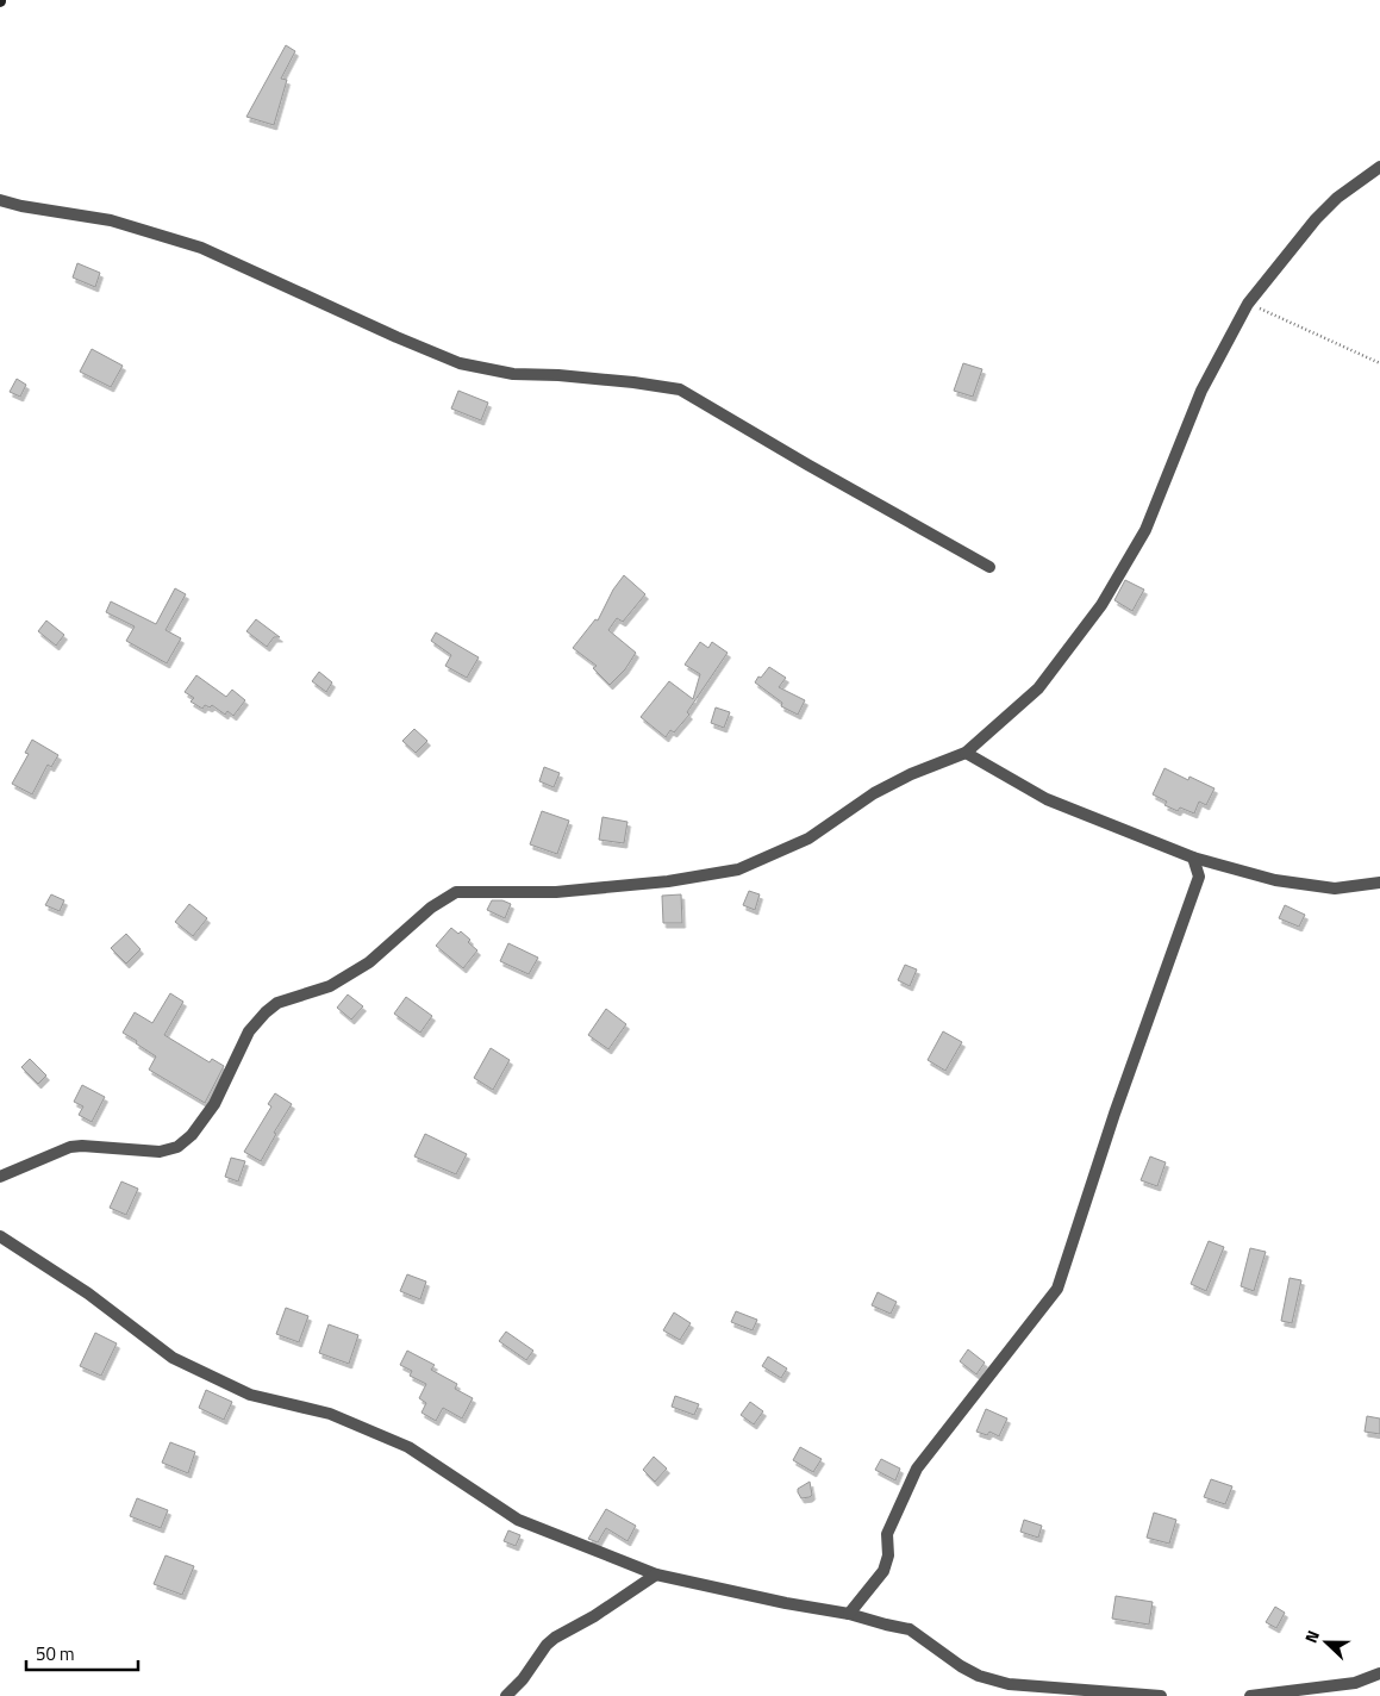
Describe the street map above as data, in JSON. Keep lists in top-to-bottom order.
{
  "scale_bar": "50 m",
  "north": "left"
}
